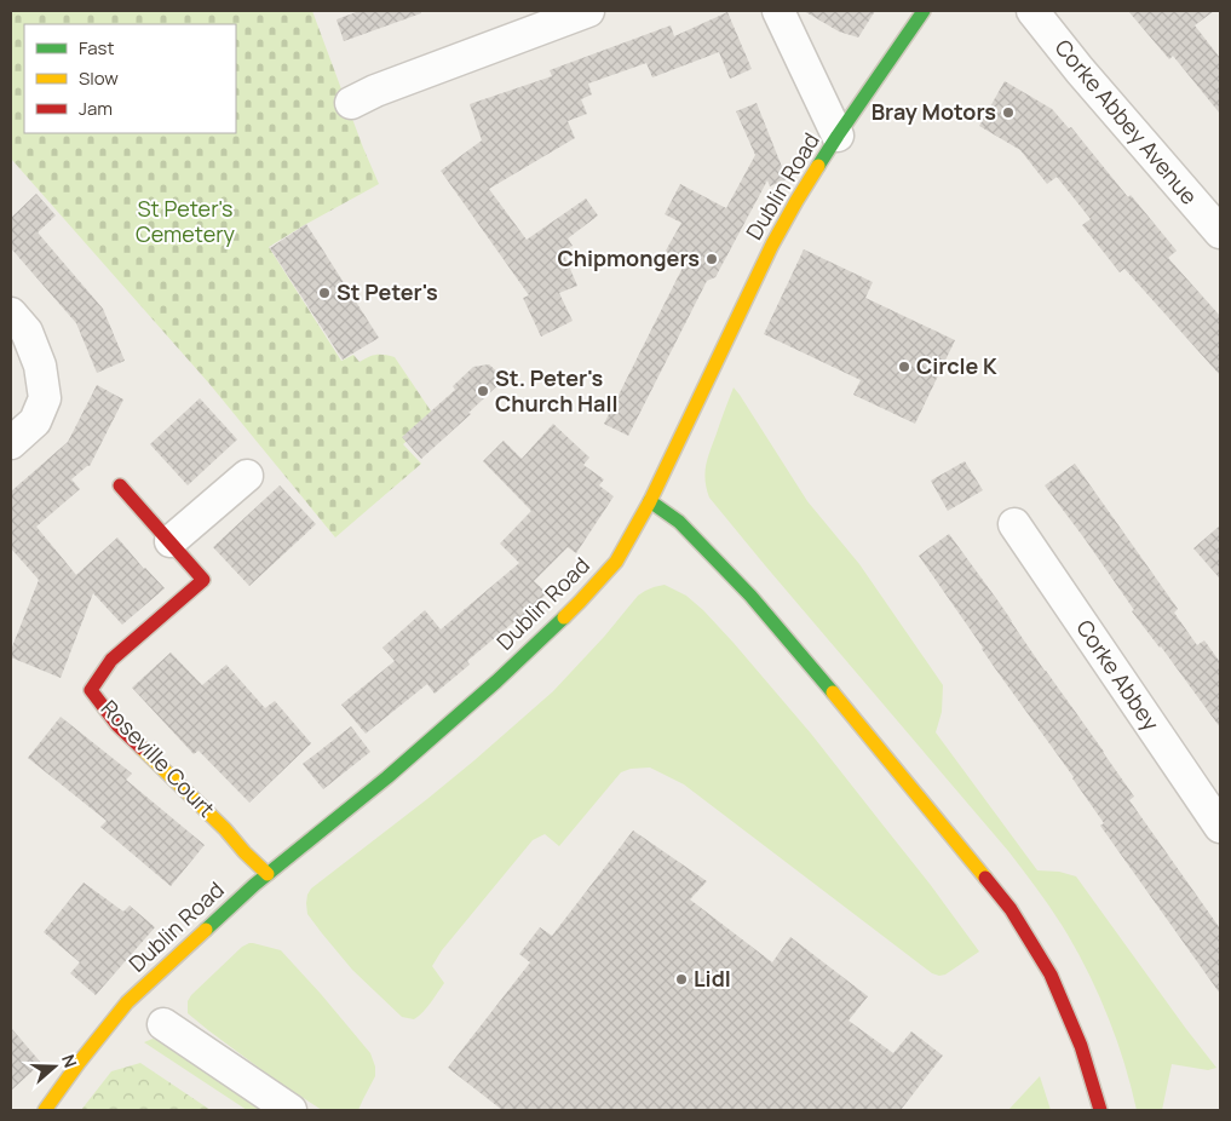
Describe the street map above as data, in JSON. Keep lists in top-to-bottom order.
{
  "streets": {
    "main road": ["Dublin Road", "Roseville Court"],
    "street": ["Corke Abbey Avenue", "Corke Abbey"]
  },
  "crossings": [
    ["Dublin Road", "Roseville Court"]
  ],
  "parks": ["St Peter's Cemetery"],
  "places": [
    "Bray Motors",
    "Chipmongers",
    "St Peter's",
    "Circle K",
    "St. Peter's Church Hall",
    "Lidl"
  ],
  "legend": ["Fast", "Slow", "Jam"],
  "north": "right"
}
